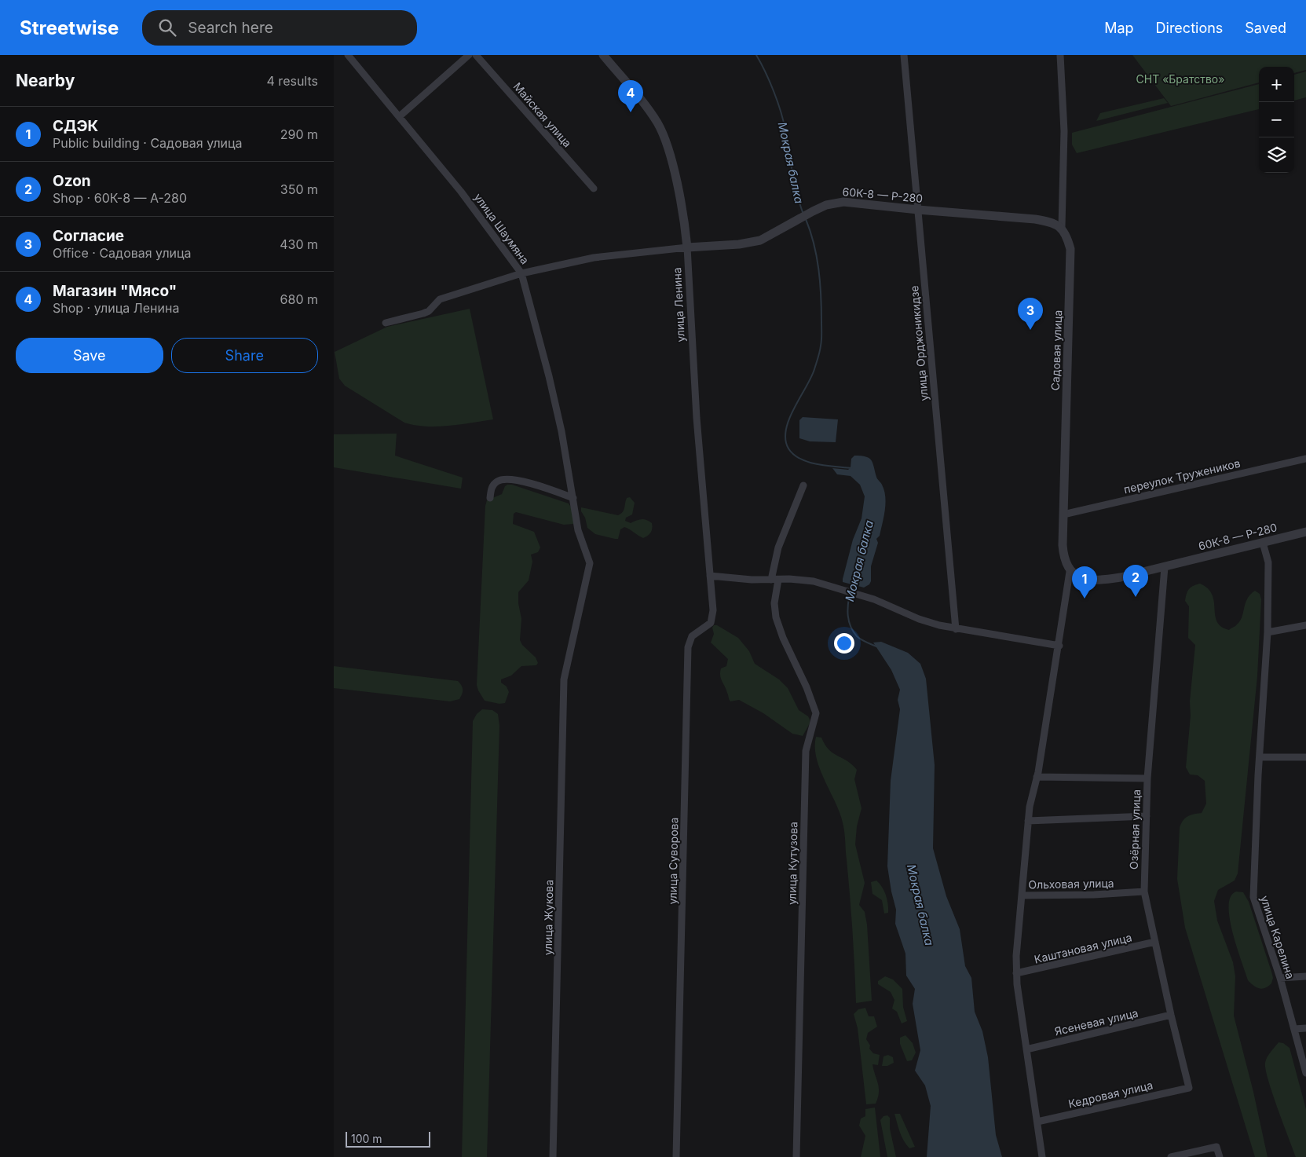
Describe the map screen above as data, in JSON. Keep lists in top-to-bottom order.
{
  "streets": {
    "street": [
      "Майская улица",
      "60К-8 — Р-280",
      "улица Шаумяна",
      "улица Ленина",
      "улица Орджоникидзе",
      "Садовая улица",
      "переулок Тружеников",
      "Озёрная улица",
      "улица Суворова",
      "улица Кутузова",
      "Ольховая улица",
      "улица Жукова",
      "улица Карелина",
      "Каштановая улица",
      "Ясеневая улица",
      "Кедровая улица"
    ]
  },
  "crossings": [
    ["60К-8 — Р-280", "улица Ленина"],
    ["60К-8 — Р-280", "улица Орджоникидзе"],
    ["60К-8 — Р-280", "Садовая улица"],
    ["60К-8 — Р-280", "Озёрная улица"],
    ["60К-8 — Р-280", "улица Карелина"],
    ["улица Шаумяна", "улица Жукова"],
    ["улица Ленина", "улица Суворова"],
    ["Садовая улица", "переулок Тружеников"],
    ["Садовая улица", "Ольховая улица"],
    ["Садовая улица", "Каштановая улица"],
    ["Садовая улица", "Ясеневая улица"],
    ["Садовая улица", "Кедровая улица"],
    ["Озёрная улица", "Ольховая улица"],
    ["Озёрная улица", "Каштановая улица"],
    ["Озёрная улица", "Ясеневая улица"],
    ["Озёрная улица", "Кедровая улица"]
  ],
  "water": ["Мокрая балка"],
  "parks": ["СНТ «Братство»"],
  "scale_bar": "100 m",
  "page": {
    "header": "Streetwise",
    "search": "Search here",
    "nav": ["Map", "Directions", "Saved"],
    "heading": ["Nearby", "4 results"],
    "map_buttons": ["+", "−"],
    "pins": [
      "4",
      "3",
      "2",
      "1"
    ],
    "list": [
      {
        "mark": "1",
        "name": "СДЭК",
        "note": "Public building · Садовая улица",
        "value": "290 m"
      },
      {
        "mark": "2",
        "name": "Ozon",
        "note": "Shop · 60К-8 — А-280",
        "value": "350 m"
      },
      {
        "mark": "3",
        "name": "Согласие",
        "note": "Office · Садовая улица",
        "value": "430 m"
      },
      {
        "mark": "4",
        "name": "Магазин \"Мясо\"",
        "note": "Shop · улица Ленина",
        "value": "680 m"
      }
    ],
    "buttons": ["Save", "Share"],
    "scale": "100 m"
  }
}
